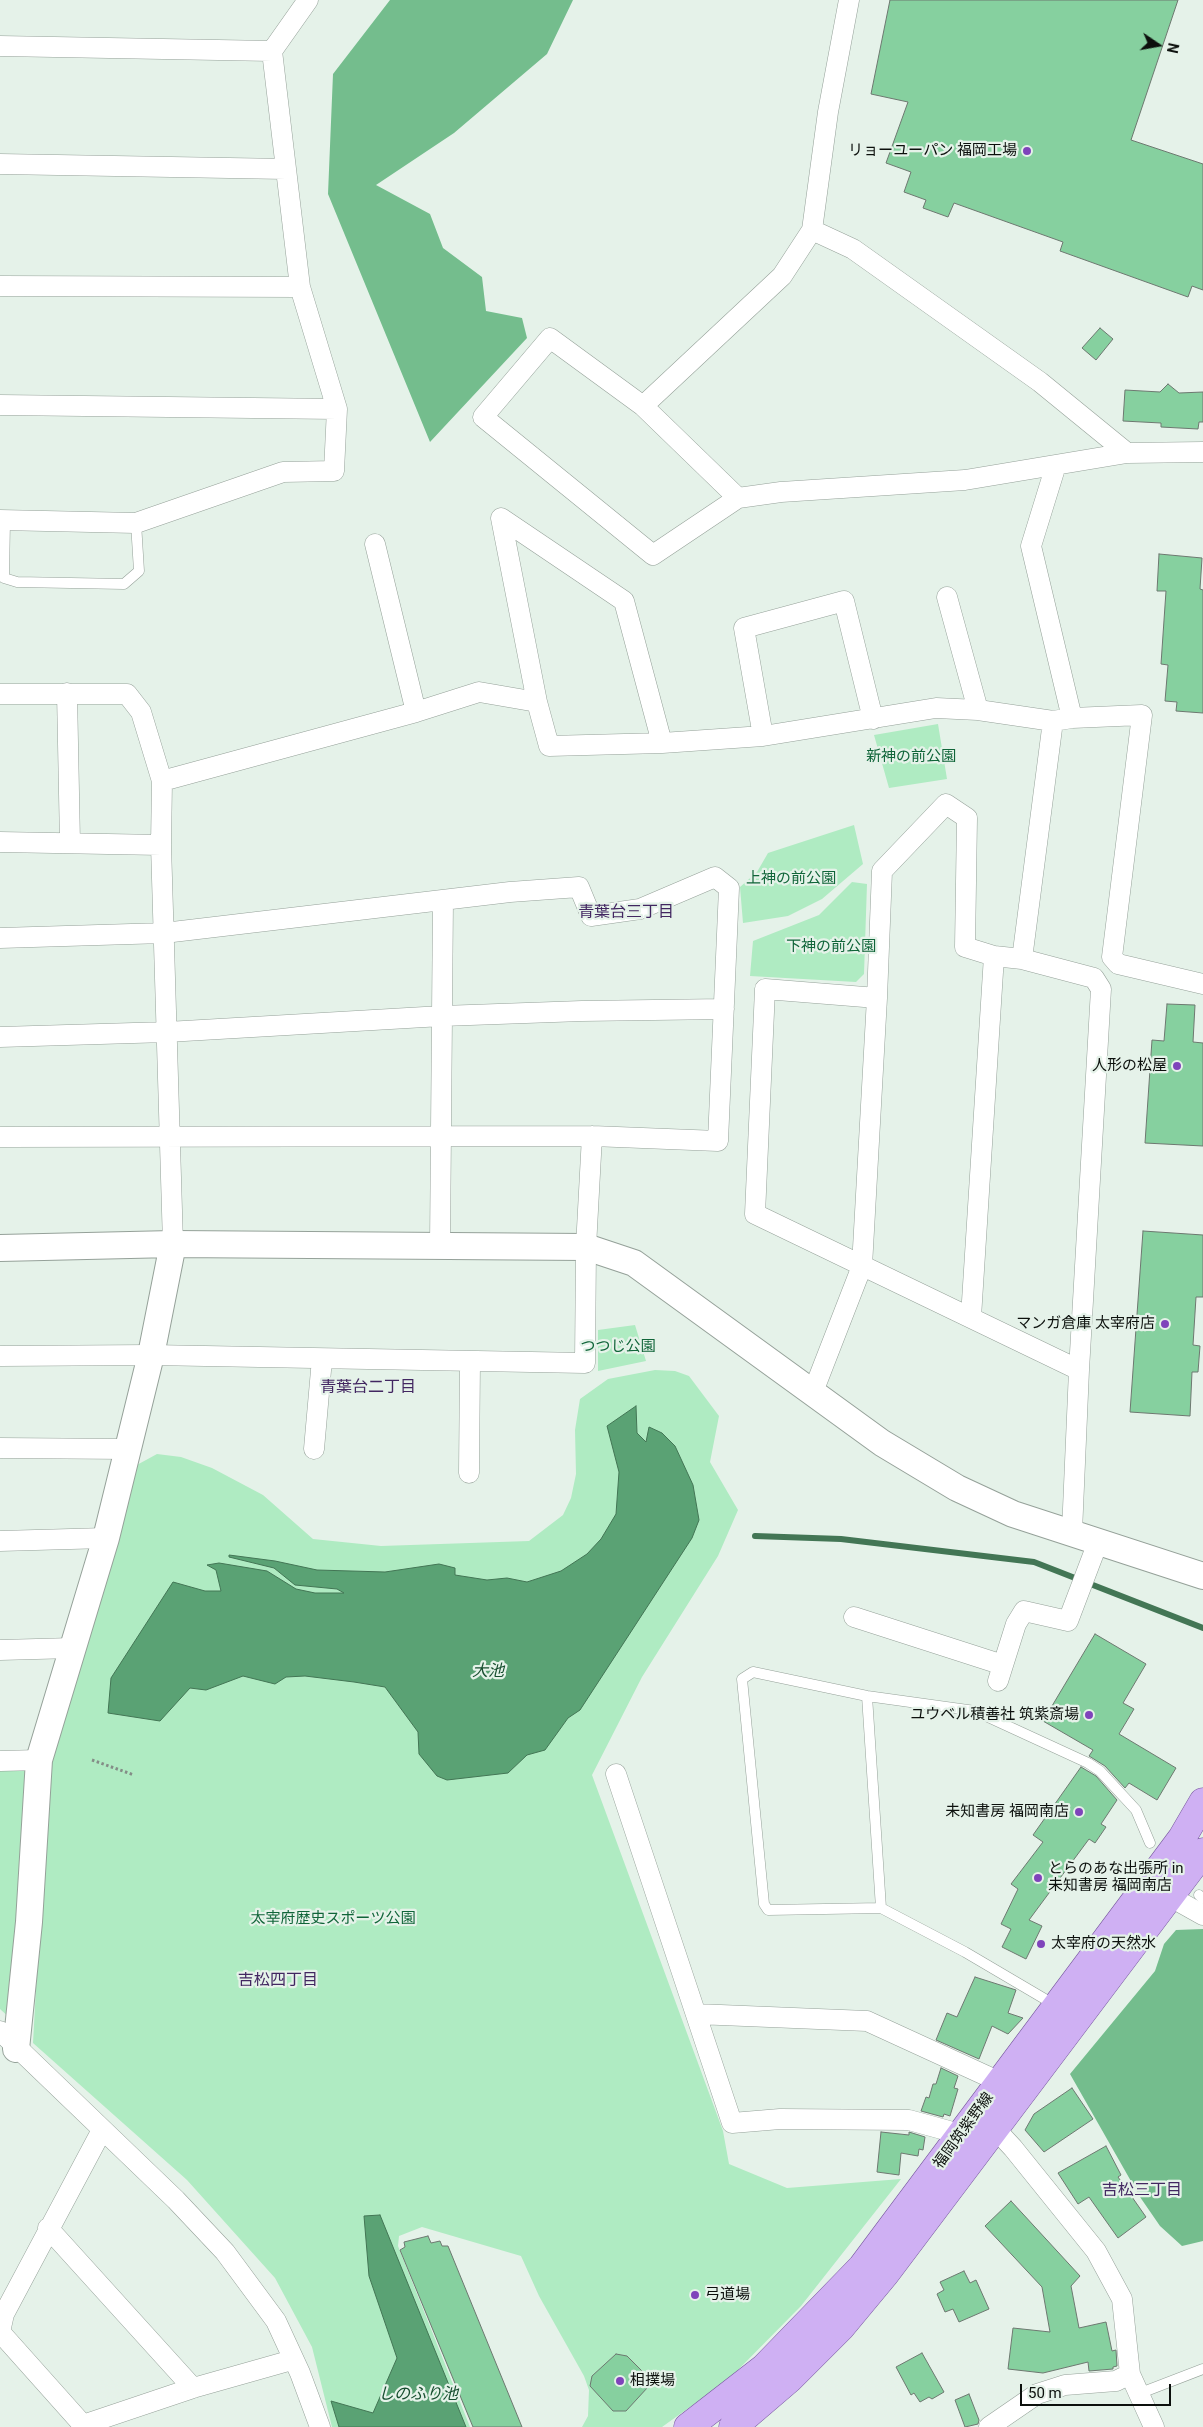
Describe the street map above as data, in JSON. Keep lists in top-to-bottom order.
{
  "streets": {
    "main road": ["福岡筑紫野線"]
  },
  "districts": [
    "青葉台三丁目",
    "青葉台二丁目",
    "吉松四丁目",
    "吉松三丁目"
  ],
  "water": ["大池", "しのふり池"],
  "parks": [
    "新神の前公園",
    "上神の前公園",
    "下神の前公園",
    "つつじ公園",
    "太宰府歴史スポーツ公園"
  ],
  "places": [
    "リョーユーパン 福岡工場",
    "人形の松屋",
    "マンガ倉庫 太宰府店",
    "ユウベル積善社 筑紫斎場",
    "未知書房 福岡南店",
    "とらのあな出張所 in 未知書房 福岡南店",
    "太宰府の天然水",
    "弓道場",
    "相撲場"
  ],
  "scale_bar": "50 m",
  "north": "right"
}
